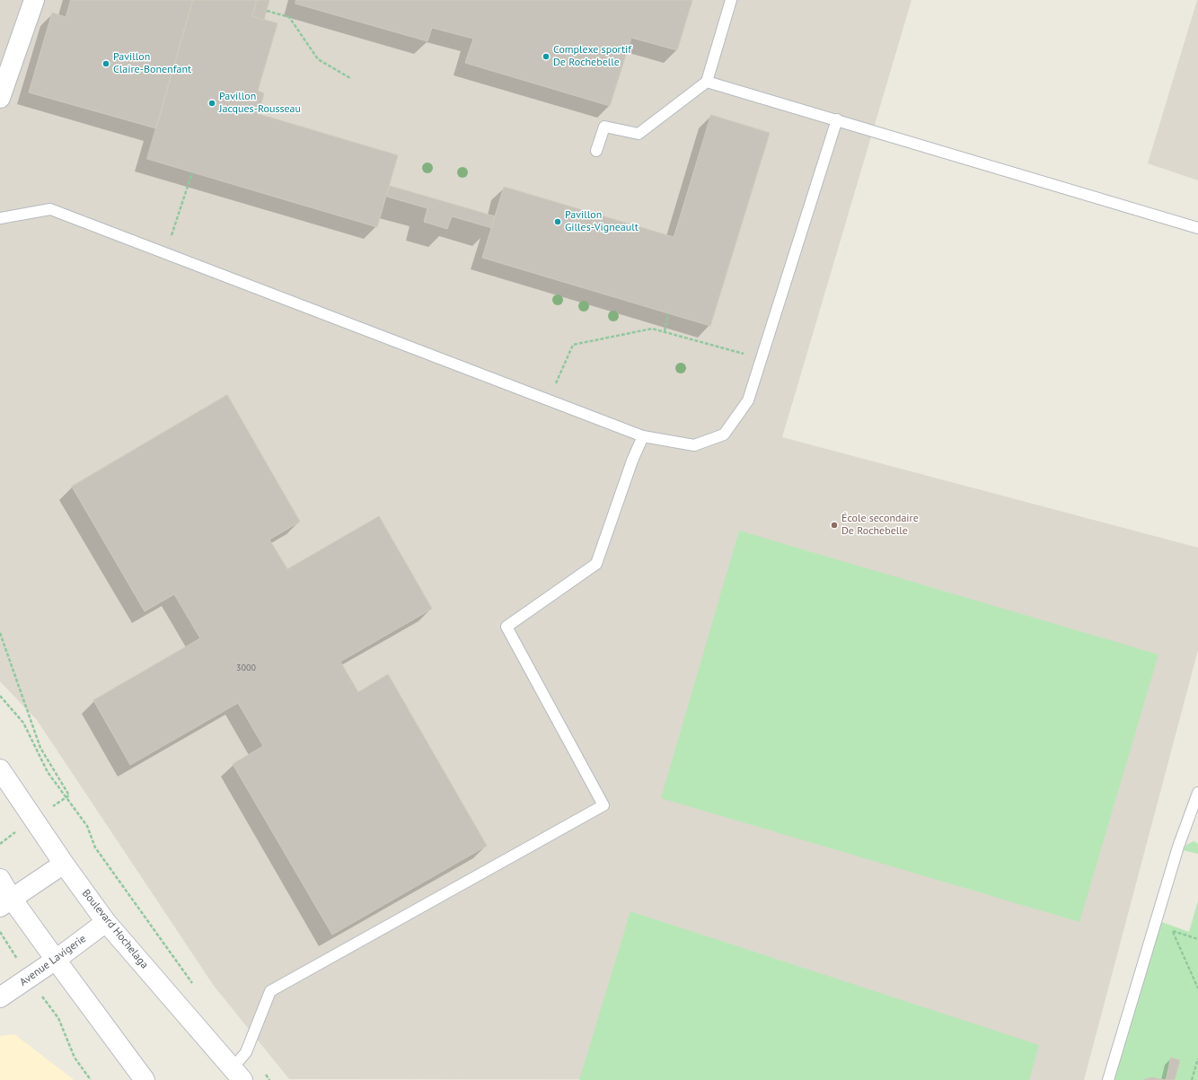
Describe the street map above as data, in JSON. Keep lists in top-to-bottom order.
{
  "streets": {
    "main road": ["Boulevard Hochelaga", "Avenue Lavigerie"]
  },
  "crossings": [
    ["Boulevard Hochelaga", "Avenue Lavigerie"]
  ],
  "places": [
    "Complexe sportif De Rochebelle",
    "Pavillon Claire-Bonenfant",
    "Pavillon Jacques-Rousseau",
    "Pavillon Gilles-Vigneault",
    "École secondaire De Rochebelle"
  ],
  "house_numbers": ["3000"]
}
